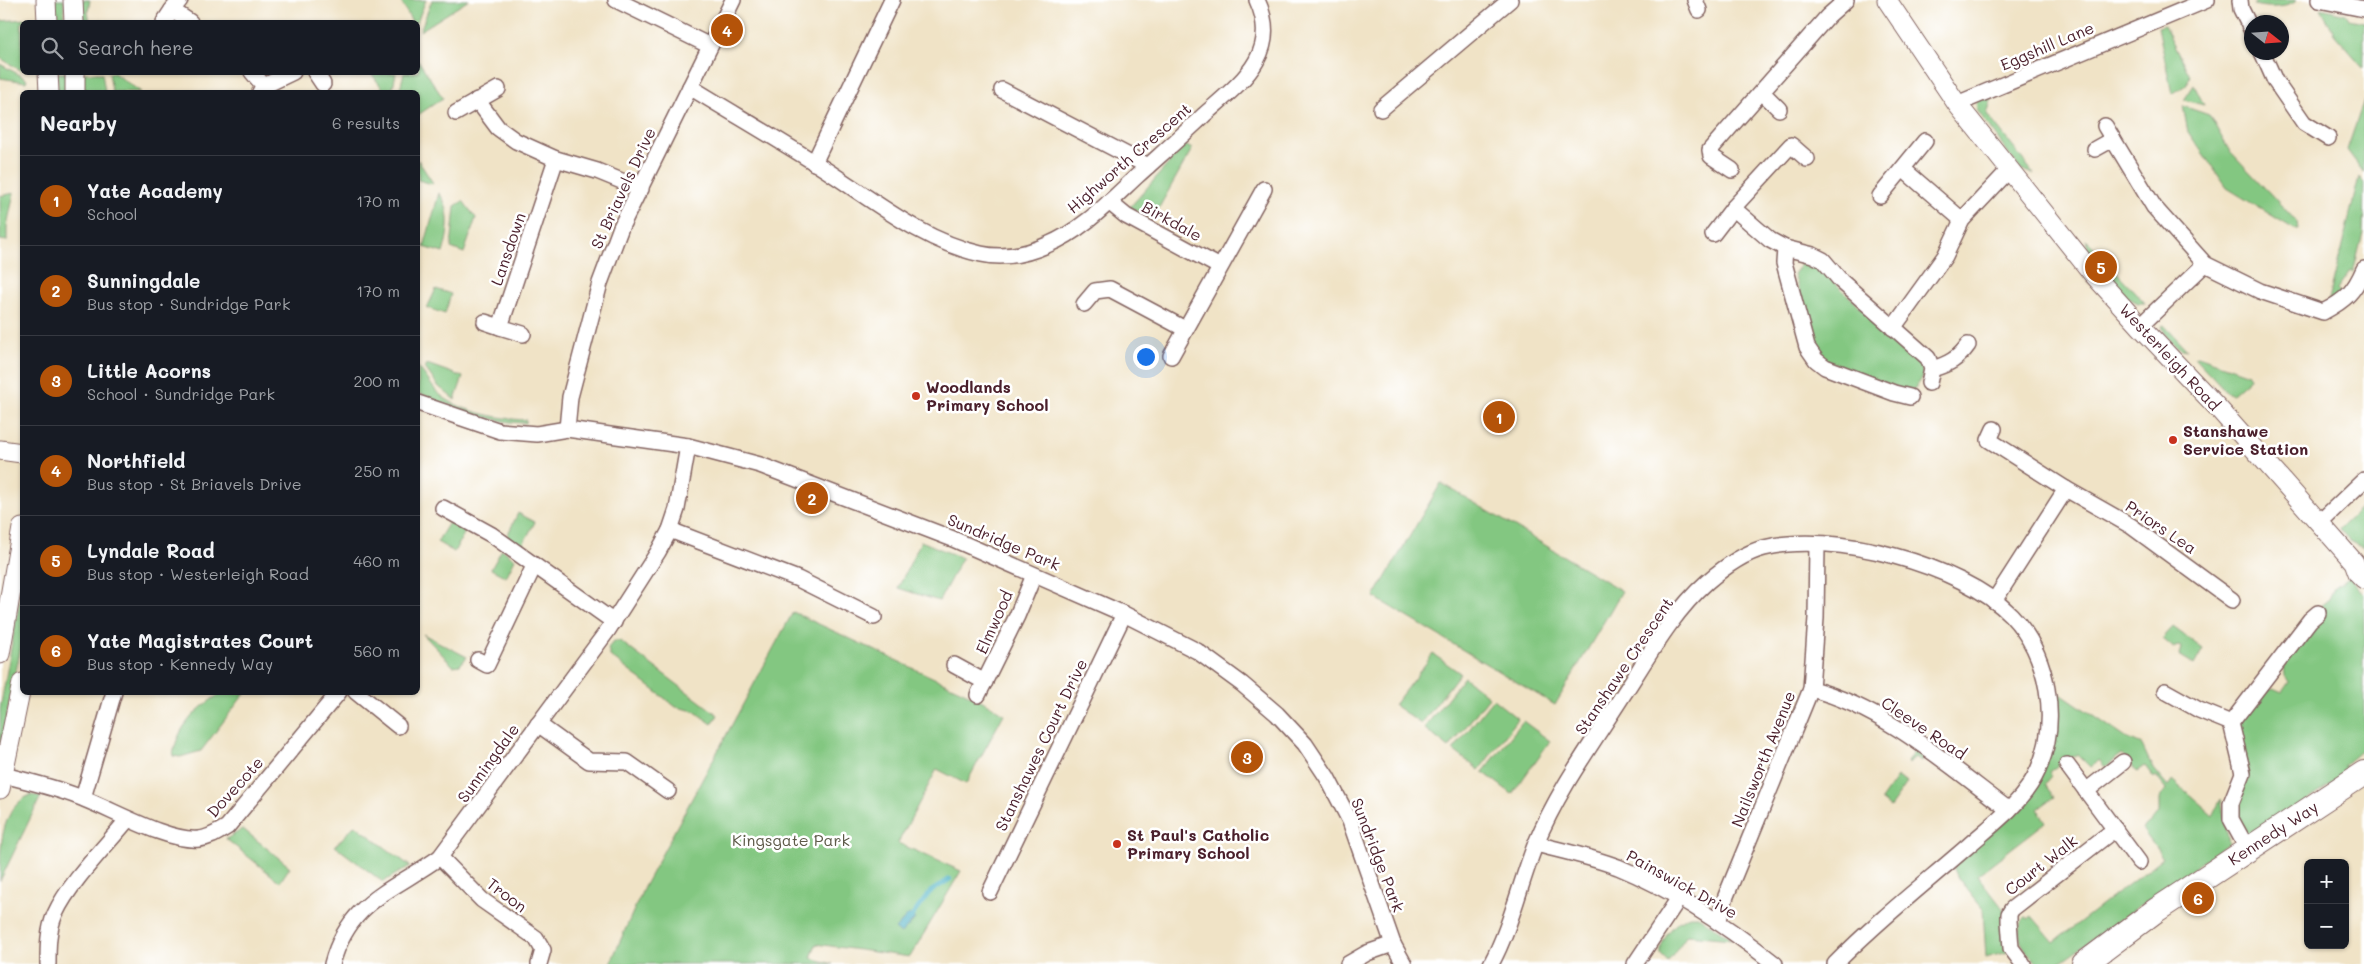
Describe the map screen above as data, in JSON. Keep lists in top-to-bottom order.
{
  "streets": {
    "main road": ["Kennedy Way"],
    "street": [
      "Eggshill Lane",
      "Highworth Crescent",
      "St Briavels Drive",
      "Birkdale",
      "Lansdown",
      "Westerleigh Road",
      "Priors Lea",
      "Sundridge Park",
      "Elmwood",
      "Stanshawe Crescent",
      "Cleeve Road",
      "Stanshawes Court Drive",
      "Nailsworth Avenue",
      "Sunningdale",
      "Dovecote",
      "Court Walk",
      "Painswick Drive",
      "Troon"
    ]
  },
  "crossings": [
    ["Eggshill Lane", "Westerleigh Road"],
    ["Highworth Crescent", "St Briavels Drive"],
    ["Highworth Crescent", "Birkdale"],
    ["St Briavels Drive", "Sundridge Park"],
    ["Sundridge Park", "Elmwood"],
    ["Sundridge Park", "Stanshawes Court Drive"],
    ["Sundridge Park", "Sunningdale"],
    ["Stanshawe Crescent", "Cleeve Road"],
    ["Stanshawe Crescent", "Nailsworth Avenue"],
    ["Stanshawe Crescent", "Painswick Drive"],
    ["Cleeve Road", "Nailsworth Avenue"],
    ["Nailsworth Avenue", "Painswick Drive"],
    ["Sunningdale", "Troon"]
  ],
  "parks": ["Kingsgate Park"],
  "places": ["Woodlands Primary School", "Stanshawe Service Station", "St Paul's Catholic Primary School"],
  "north": "right",
  "page": {
    "pins": [
      "4",
      "5",
      "1",
      "2",
      "3",
      "6"
    ],
    "search": "Search here",
    "heading": ["Nearby", "6 results"],
    "list": [
      {
        "mark": "1",
        "name": "Yate Academy",
        "note": "School",
        "value": "170 m"
      },
      {
        "mark": "2",
        "name": "Sunningdale",
        "note": "Bus stop · Sundridge Park",
        "value": "170 m"
      },
      {
        "mark": "3",
        "name": "Little Acorns",
        "note": "School · Sundridge Park",
        "value": "200 m"
      },
      {
        "mark": "4",
        "name": "Northfield",
        "note": "Bus stop · St Briavels Drive",
        "value": "250 m"
      },
      {
        "mark": "5",
        "name": "Lyndale Road",
        "note": "Bus stop · Westerleigh Road",
        "value": "460 m"
      },
      {
        "mark": "6",
        "name": "Yate Magistrates Court",
        "note": "Bus stop · Kennedy Way",
        "value": "560 m"
      }
    ],
    "map_buttons": ["+", "−"]
  }
}
